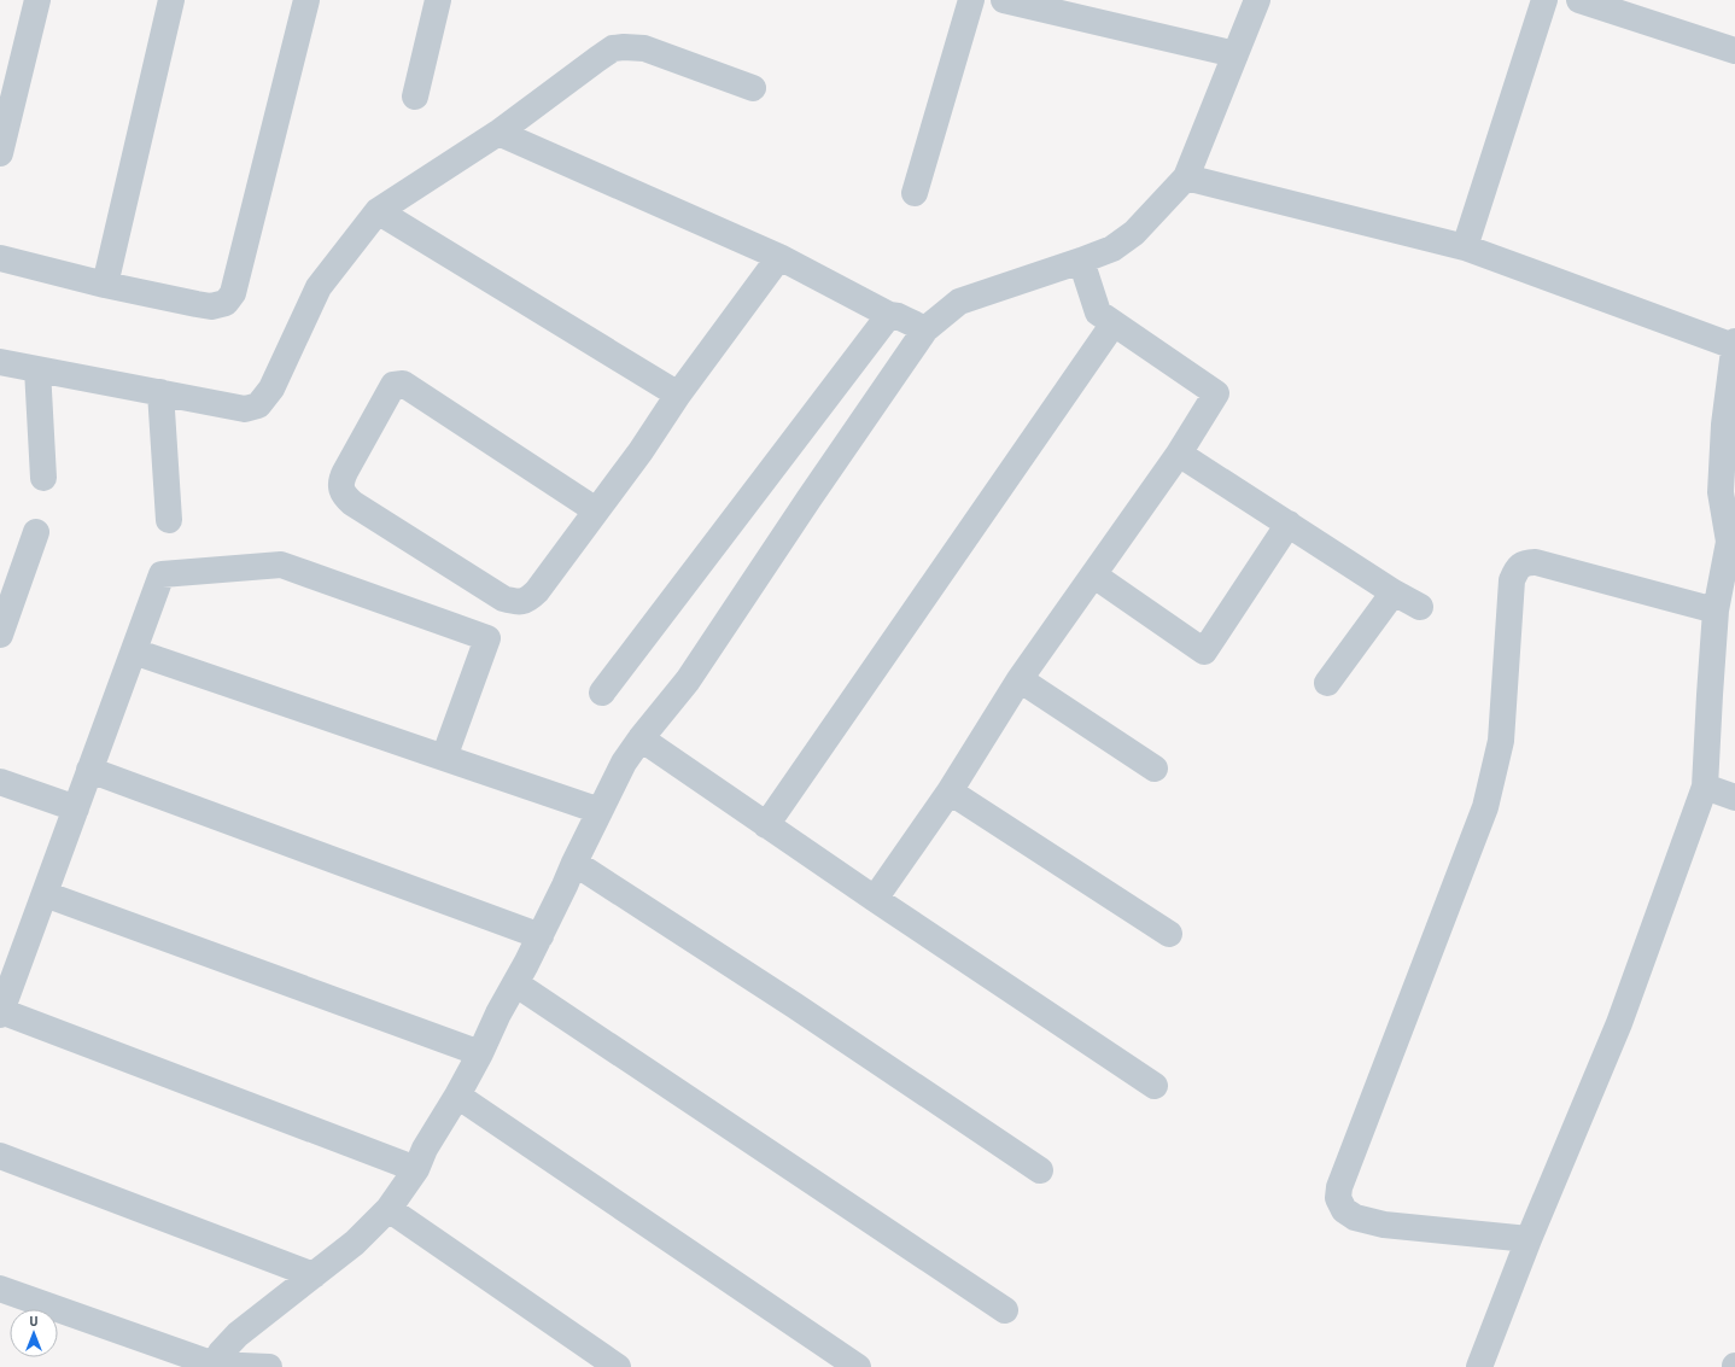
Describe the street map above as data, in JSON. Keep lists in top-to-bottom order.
{
  "north": "top"
}
